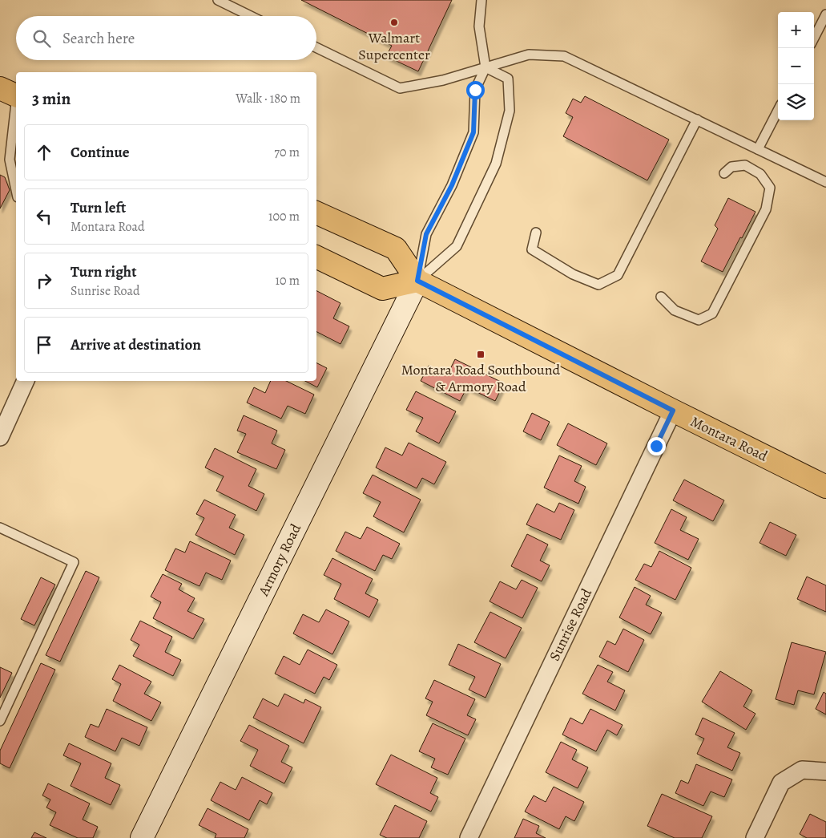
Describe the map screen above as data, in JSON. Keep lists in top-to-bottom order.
{
  "streets": {
    "main road": ["Montara Road", "Armory Road"],
    "street": ["Sunrise Road"]
  },
  "crossings": [
    ["Montara Road", "Armory Road"],
    ["Montara Road", "Sunrise Road"]
  ],
  "places": {
    "other": ["Walmart Supercenter"],
    "transit": ["Montara Road Southbound & Armory Road"]
  },
  "page": {
    "map_buttons": ["+", "−"],
    "search": "Search here",
    "heading": ["3 min", "Walk · 180 m"],
    "list": [
      ["Continue", "70 m"],
      ["Turn left", "Montara Road", "100 m"],
      ["Turn right", "Sunrise Road", "10 m"],
      "Arrive at destination"
    ]
  }
}
